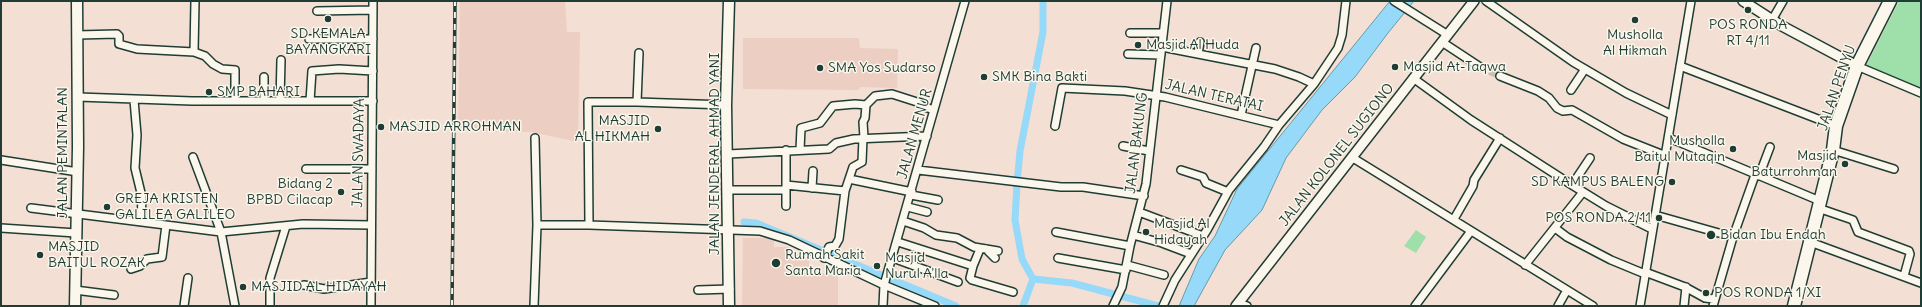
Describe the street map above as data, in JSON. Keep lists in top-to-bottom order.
{
  "streets": {
    "highway": ["JALAN PENYU"],
    "main road": ["JALAN PEMINTALAN", "JALAN JENDERAL AHMAD YANI"],
    "street": [
      "JALAN TERATAI",
      "JALAN MENUR",
      "JALAN BAKUNG",
      "JALAN SWADAYA",
      "JALAN KOLONEL SUGIONO"
    ]
  },
  "crossings": [
    ["JALAN TERATAI", "JALAN BAKUNG"]
  ],
  "places": [
    "POS RONDA RT 4/11",
    "SD KEMALA BAYANGKARI",
    "Musholla Al Hikmah",
    "Masjid Al Huda",
    "Masjid At-Taqwa",
    "SMA Yos Sudarso",
    "SMK Bina Bakti",
    "SMP BAHARI",
    "MASJID ARROHMAN",
    "MASJID AL HIKMAH",
    "Musholla Baitul Mutaqin",
    "Masjid Baturrohman",
    "SD KAMPUS BALENG",
    "Bidang 2 BPBD Cilacap",
    "GREJA KRISTEN GALILEA GALILEO",
    "POS RONDA 2/11",
    "Masjid Al Hidayah",
    "Bidan Ibu Endah",
    "MASJID BAITUL ROZAK",
    "Rumah Sakit Santa Maria",
    "Masjid Nurul A'lla",
    "MASJID AL HIDAYAH",
    "POS RONDA 1/XI"
  ]
}
